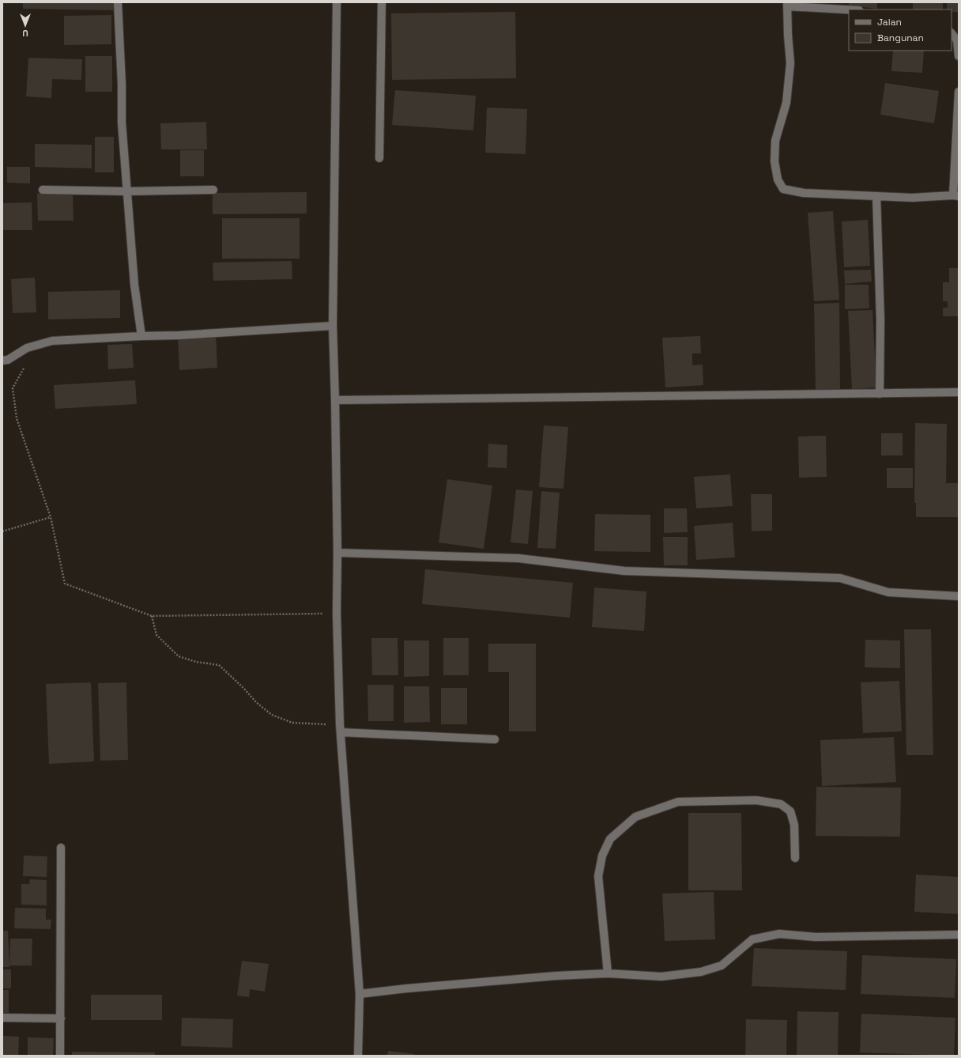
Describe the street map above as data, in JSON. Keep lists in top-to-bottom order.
{
  "legend": ["Jalan", "Bangunan"],
  "north": "bottom"
}
